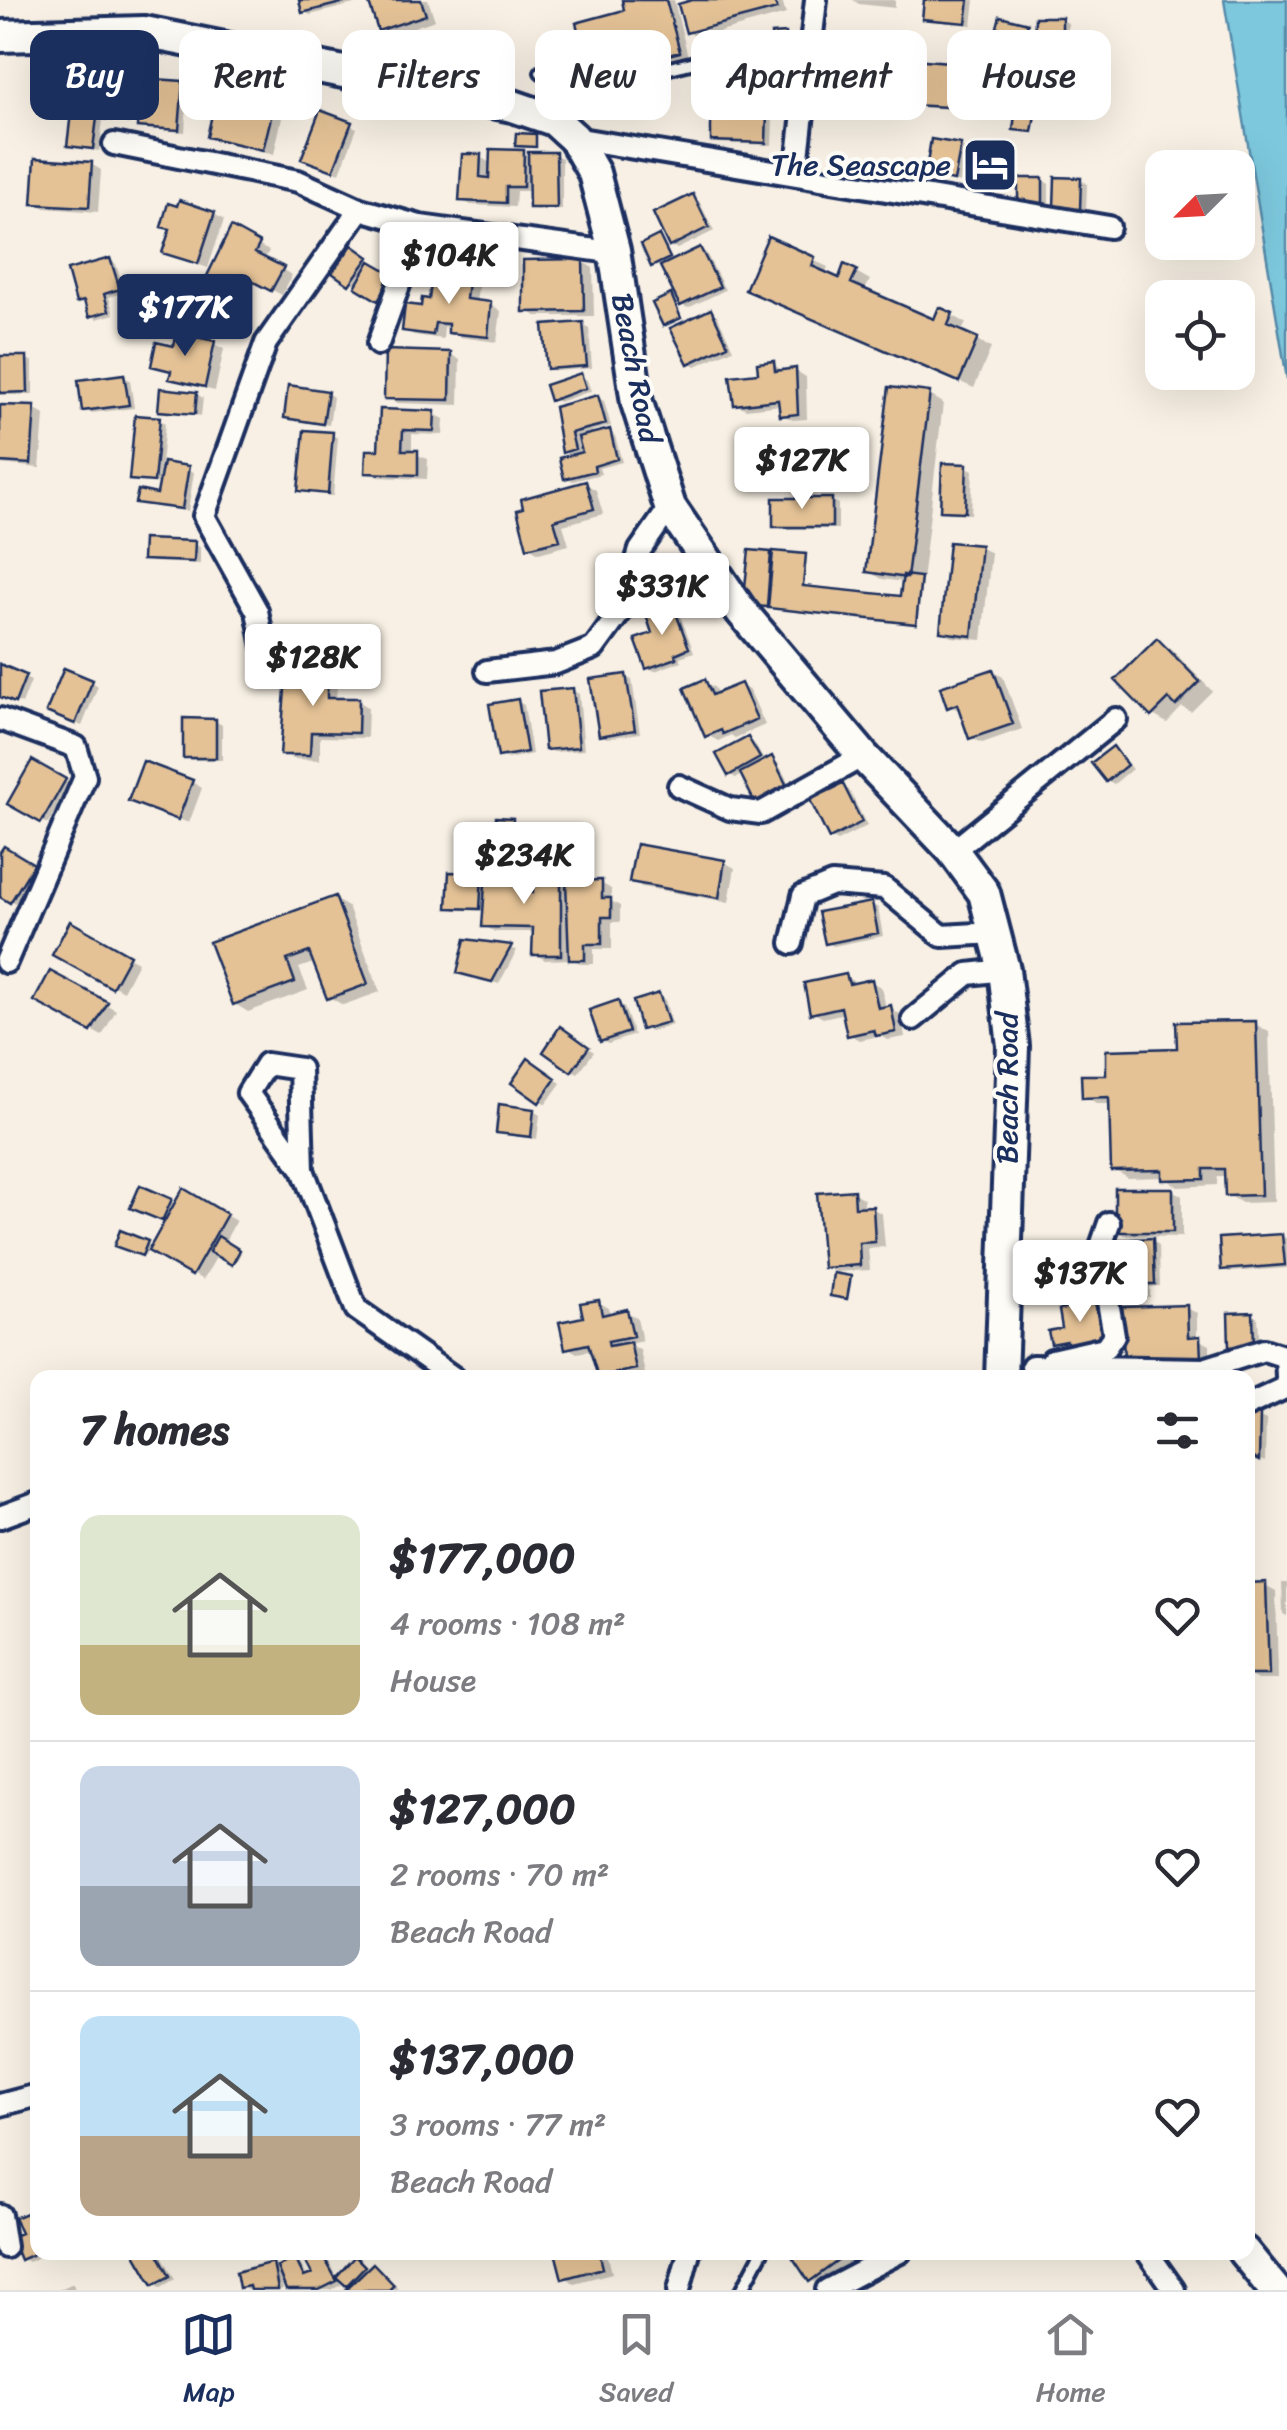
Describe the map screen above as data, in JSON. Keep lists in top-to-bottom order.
{
  "streets": {
    "main road": ["Beach Road"]
  },
  "places": {
    "hotel": ["The Seascape"]
  },
  "north": "bottom left",
  "page": {
    "chip": [
      "Buy",
      "Rent",
      "Filters",
      "New",
      "Apartment",
      "House"
    ],
    "price": [
      "$104K",
      "$177K",
      "$127K",
      "$331K",
      "$128K",
      "$234K",
      "$137K"
    ],
    "heading": "7 homes",
    "list": [
      {
        "name": "$177,000",
        "note": "4 rooms · 108 m² · House"
      },
      {
        "name": "$127,000",
        "note": "2 rooms · 70 m² · Beach Road"
      },
      {
        "name": "$137,000",
        "note": "3 rooms · 77 m² · Beach Road"
      }
    ],
    "tabs": ["Map", "Saved", "Home"]
  }
}
